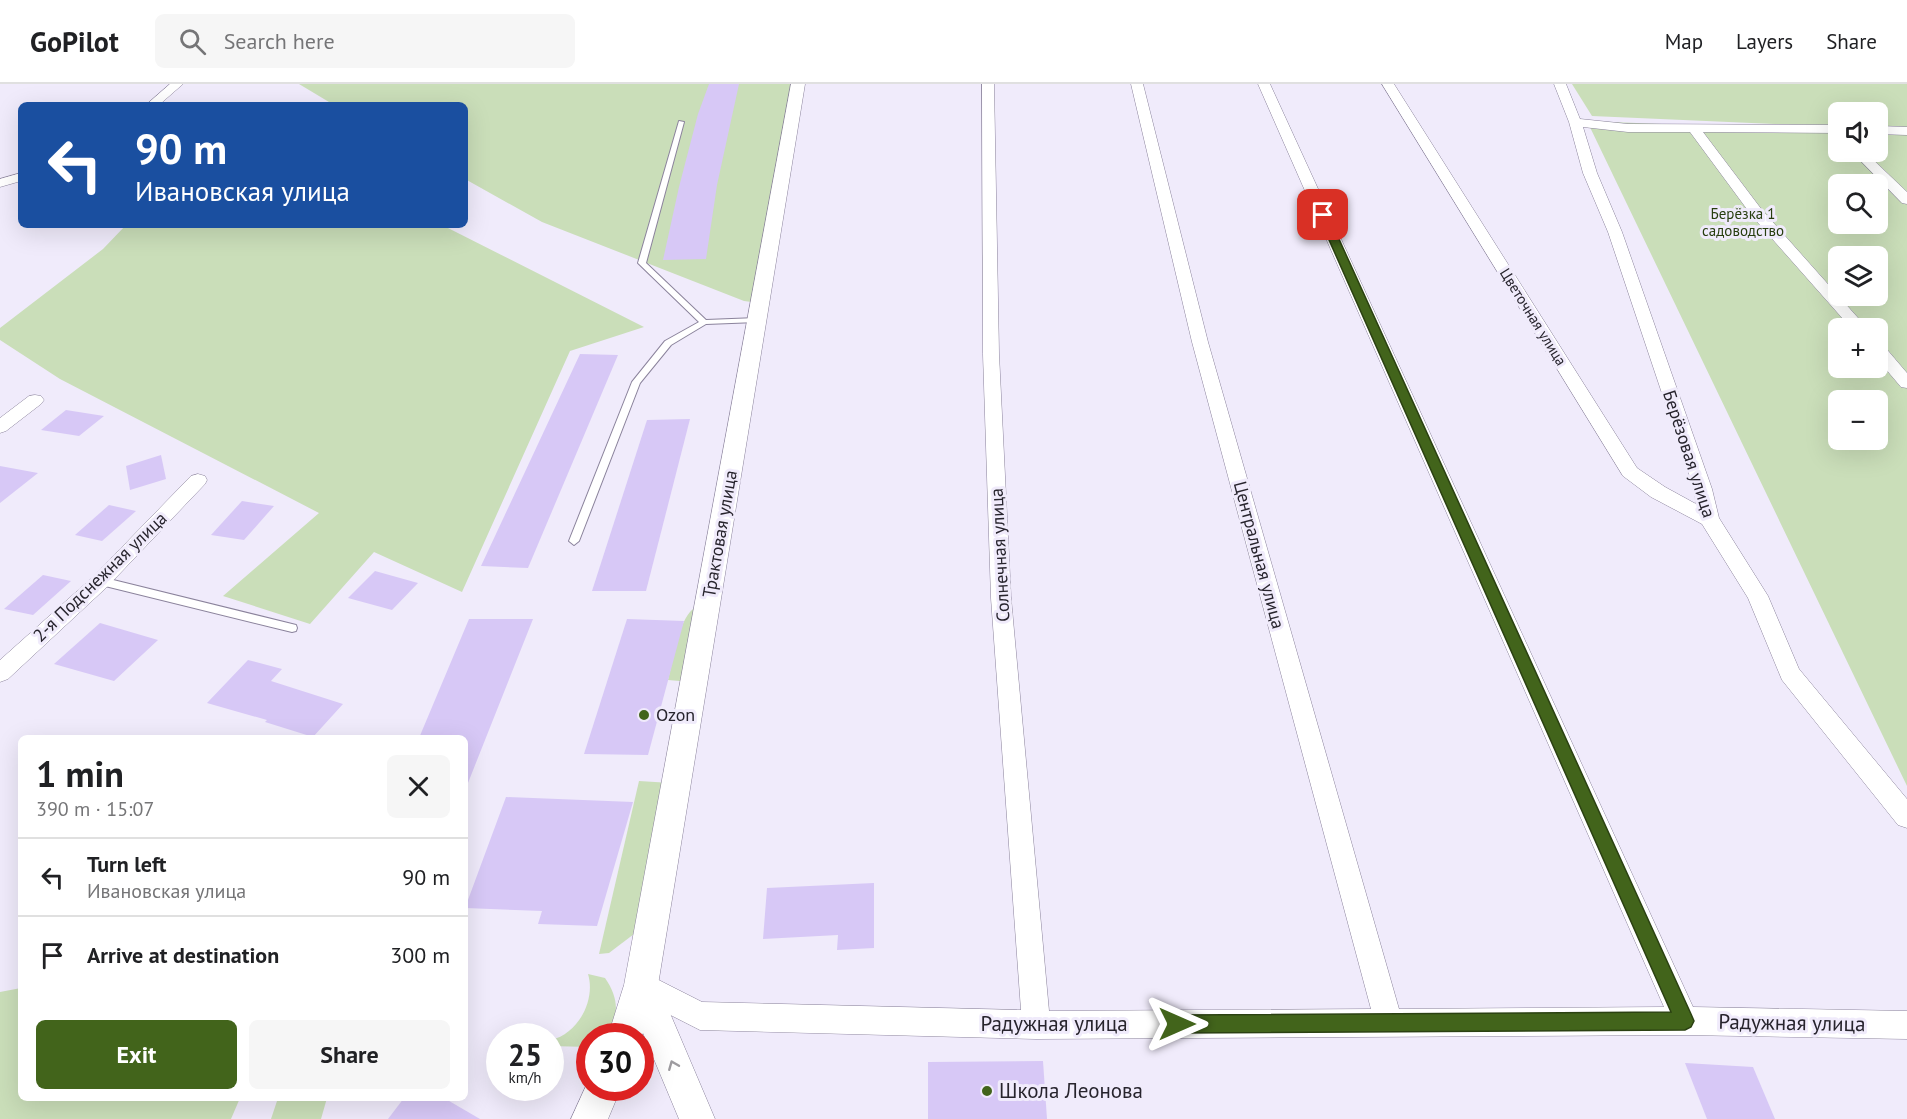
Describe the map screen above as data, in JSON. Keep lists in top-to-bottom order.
{
  "streets": {
    "street": [
      "Цветочная улица",
      "Берёзовая улица",
      "Трактовая улица",
      "Солнечная улица",
      "Центральная улица",
      "2-я Подснежная улица",
      "Радужная улица"
    ]
  },
  "crossings": [
    ["Цветочная улица", "Берёзовая улица"],
    ["Трактовая улица", "Радужная улица"],
    ["Солнечная улица", "Радужная улица"],
    ["Центральная улица", "Радужная улица"]
  ],
  "parks": ["Берёзка 1 садоводство"],
  "places": ["Ozon", "Школа Леонова"],
  "page": {
    "header": "GoPilot",
    "search": "Search here",
    "nav": ["Map", "Layers", "Share"],
    "map_buttons": ["+", "−"],
    "turn": ["90 m", "Ивановская улица"],
    "heading": ["1 min", "390 m · 15:07"],
    "list": [
      {
        "name": "Turn left",
        "note": "Ивановская улица",
        "value": "90 m"
      },
      {
        "name": "Arrive at destination",
        "value": "300 m"
      }
    ],
    "buttons": ["Exit", "Share"],
    "speed": "25 km/h",
    "limit": "30"
  }
}
